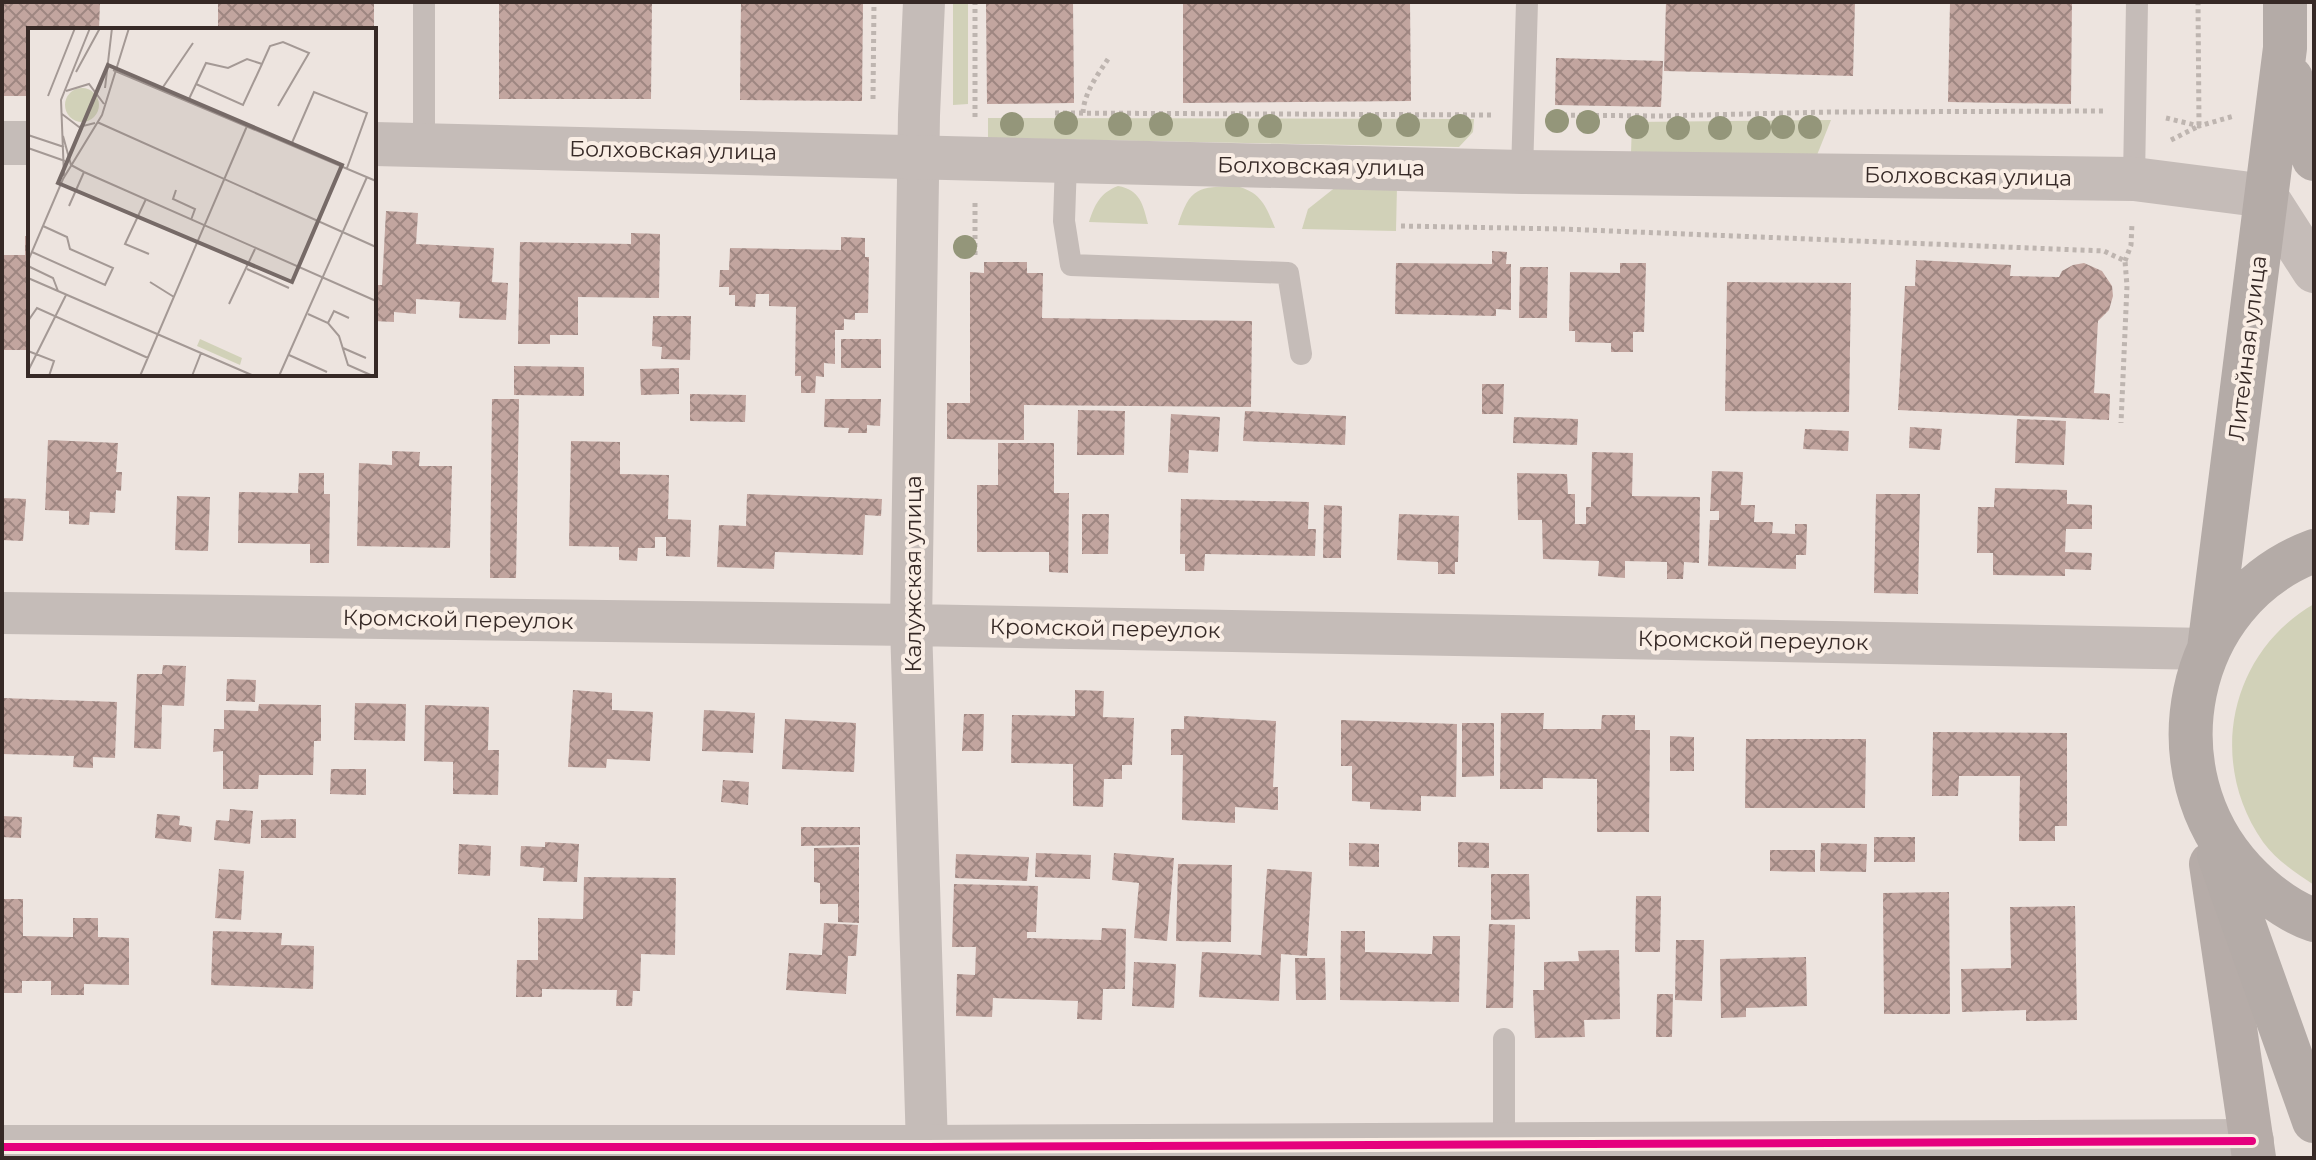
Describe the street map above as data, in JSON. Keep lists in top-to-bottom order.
{
  "streets": {
    "main road": ["Литейная улица"],
    "street": ["Болховская улица", "Калужская улица", "Кромской переулок"]
  },
  "crossings": [
    ["Болховская улица", "Литейная улица"],
    ["Болховская улица", "Калужская улица"],
    ["Литейная улица", "Кромской переулок"],
    ["Калужская улица", "Кромской переулок"]
  ]
}
